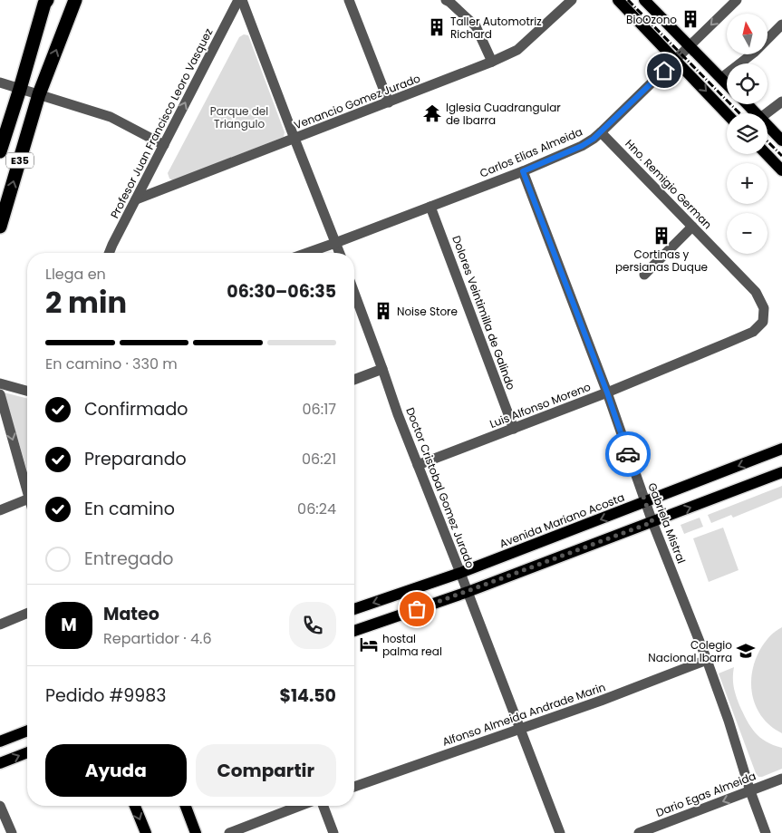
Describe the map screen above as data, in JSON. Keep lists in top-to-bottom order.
{
  "streets": {
    "highway": ["E35"],
    "main road": ["Avenida Mariano Acosta"],
    "street": [
      "Venancio Gomez Jurado",
      "Profesor Juan Francisco Leoro Vasquez",
      "Carlos Elias Almeida",
      "Hno. Remigio German",
      "Dolores Veintimilla de Galindo",
      "Luis Alfonso Moreno",
      "Doctor Cristobal Gomez Jurado",
      "Gabriela Mistral",
      "Alfonso Almeida Andrade Marin",
      "Dario Egas Almeida"
    ]
  },
  "crossings": [
    ["Venancio Gomez Jurado", "Profesor Juan Francisco Leoro Vasquez"],
    ["Carlos Elias Almeida", "Hno. Remigio German"],
    ["Carlos Elias Almeida", "Dolores Veintimilla de Galindo"],
    ["Carlos Elias Almeida", "Gabriela Mistral"],
    ["Hno. Remigio German", "Luis Alfonso Moreno"],
    ["Dolores Veintimilla de Galindo", "Luis Alfonso Moreno"],
    ["Luis Alfonso Moreno", "Doctor Cristobal Gomez Jurado"],
    ["Luis Alfonso Moreno", "Gabriela Mistral"],
    ["Doctor Cristobal Gomez Jurado", "Avenida Mariano Acosta"],
    ["Doctor Cristobal Gomez Jurado", "Alfonso Almeida Andrade Marin"],
    ["Avenida Mariano Acosta", "Gabriela Mistral"],
    ["Gabriela Mistral", "Alfonso Almeida Andrade Marin"],
    ["Gabriela Mistral", "Dario Egas Almeida"]
  ],
  "one_way": ["Profesor Juan Francisco Leoro Vasquez", "Dario Egas Almeida"],
  "parks": ["Parque del Triangulo"],
  "places": {
    "building": [
      "BioOzono",
      "Taller Automotriz Richard",
      "Cortinas y persianas Duque",
      "Noise Store"
    ],
    "temple": ["Iglesia Cuadrangular de Ibarra"],
    "hotel": ["hostal palma real"],
    "school or university": ["Colegio Nacional Ibarra"]
  },
  "north": "top",
  "page": {
    "map_buttons": ["+", "−"],
    "heading": ["2 min", "Llega en", "06:30–06:35"],
    "panel": [
      "Mateo",
      "Repartidor · 4.6",
      "Pedido #9983",
      "$14.50"
    ],
    "bar": "En camino · 330 m",
    "list": [
      ["Confirmado", "06:17"],
      ["Preparando", "06:21"],
      ["En camino", "06:24"],
      "Entregado"
    ],
    "round": "M",
    "buttons": ["Ayuda", "Compartir"]
  }
}
